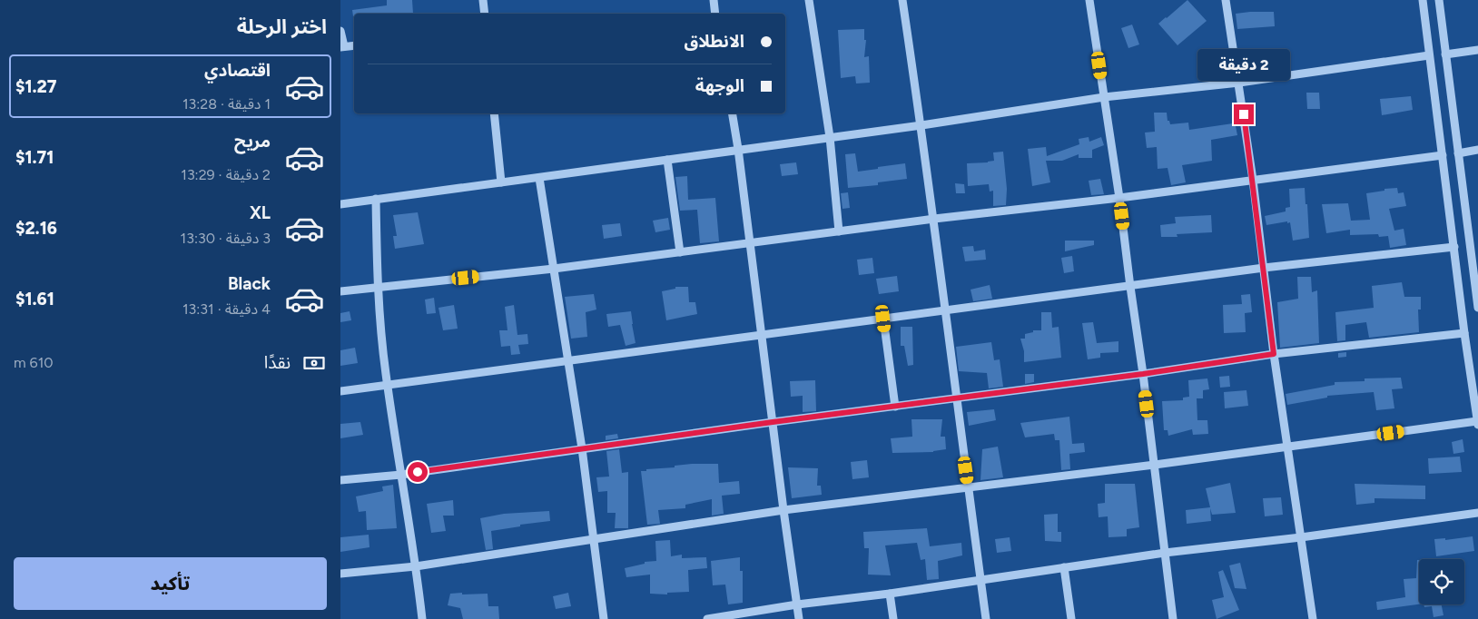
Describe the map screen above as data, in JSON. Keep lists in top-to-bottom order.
{
  "page": {
    "heading": "اختر الرحلة",
    "banner": ["الانطلاق", "الوجهة"],
    "bubble": "2 دقيقة",
    "list": [
      {
        "name": "اقتصادي",
        "note": "1 دقيقة · 13:28",
        "value": "$1.27"
      },
      {
        "name": "مريح",
        "note": "2 دقيقة · 13:29",
        "value": "$1.71"
      },
      {
        "name": "XL",
        "note": "3 دقيقة · 13:30",
        "value": "$2.16"
      },
      {
        "name": "Black",
        "note": "4 دقيقة · 13:31",
        "value": "$1.61"
      }
    ],
    "pay": ["نقدًا", "610 m"],
    "buttons": "تأكيد"
  }
}
